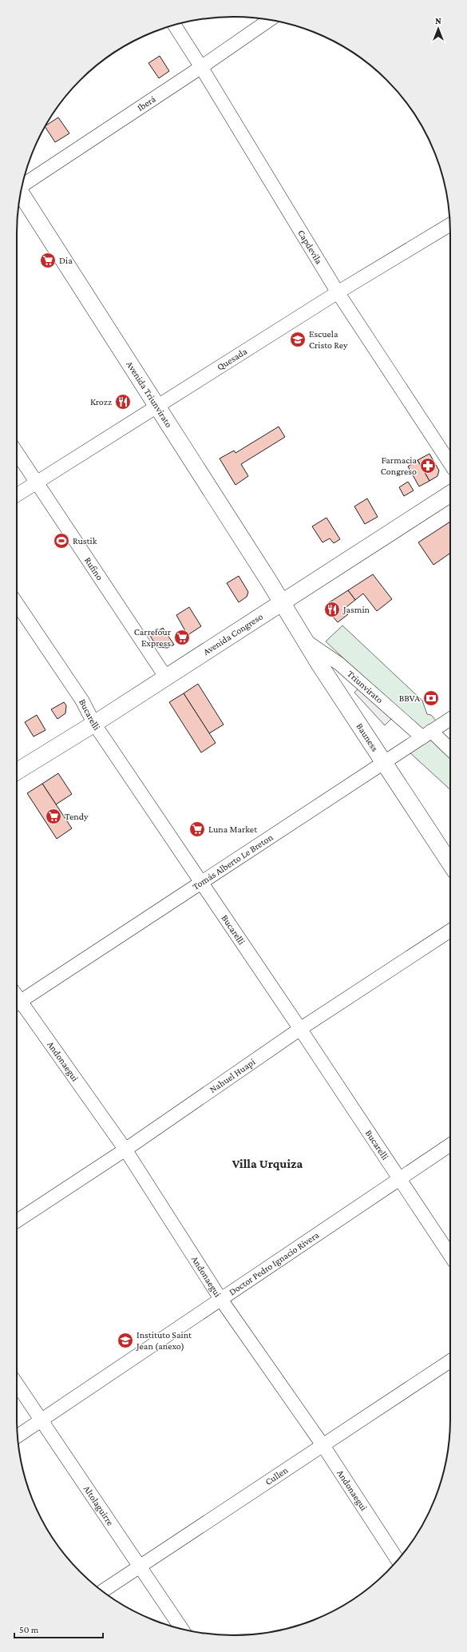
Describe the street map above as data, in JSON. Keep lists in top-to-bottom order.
{
  "streets": {
    "main road": ["Avenida Triunvirato", "Avenida Congreso", "Bauness"],
    "street": [
      "Iberá",
      "Capdevila",
      "Quesada",
      "Rufino",
      "Triunvirato",
      "Bucarelli",
      "Tomás Alberto Le Breton",
      "Andonaegui",
      "Nahuel Huapi",
      "Doctor Pedro Ignacio Rivera",
      "Cullen",
      "Altolaguirre"
    ]
  },
  "crossings": [
    ["Iberá", "Capdevila"],
    ["Capdevila", "Quesada"],
    ["Quesada", "Avenida Triunvirato"],
    ["Quesada", "Rufino"],
    ["Avenida Triunvirato", "Avenida Congreso"],
    ["Avenida Triunvirato", "Bauness"],
    ["Rufino", "Avenida Congreso"],
    ["Avenida Congreso", "Bucarelli"],
    ["Avenida Congreso", "Bauness"],
    ["Triunvirato", "Bauness"],
    ["Triunvirato", "Tomás Alberto Le Breton"],
    ["Bucarelli", "Tomás Alberto Le Breton"],
    ["Bucarelli", "Nahuel Huapi"],
    ["Bucarelli", "Doctor Pedro Ignacio Rivera"],
    ["Bauness", "Tomás Alberto Le Breton"],
    ["Andonaegui", "Nahuel Huapi"],
    ["Andonaegui", "Doctor Pedro Ignacio Rivera"],
    ["Andonaegui", "Cullen"],
    ["Doctor Pedro Ignacio Rivera", "Altolaguirre"],
    ["Cullen", "Altolaguirre"]
  ],
  "districts": ["Villa Urquiza"],
  "places": {
    "supermarket": [
      "Dia",
      "Carrefour Express",
      "Tendy",
      "Luna Market"
    ],
    "school or university": ["Escuela Cristo Rey", "Instituto Saint Jean (anexo)"],
    "restaurant": ["Krozz", "Jasmin"],
    "pharmacy": ["Farmacia Congreso"],
    "sports": ["Rustik"],
    "bank": ["BBVA"]
  },
  "scale_bar": "50 m",
  "north": "top"
}
